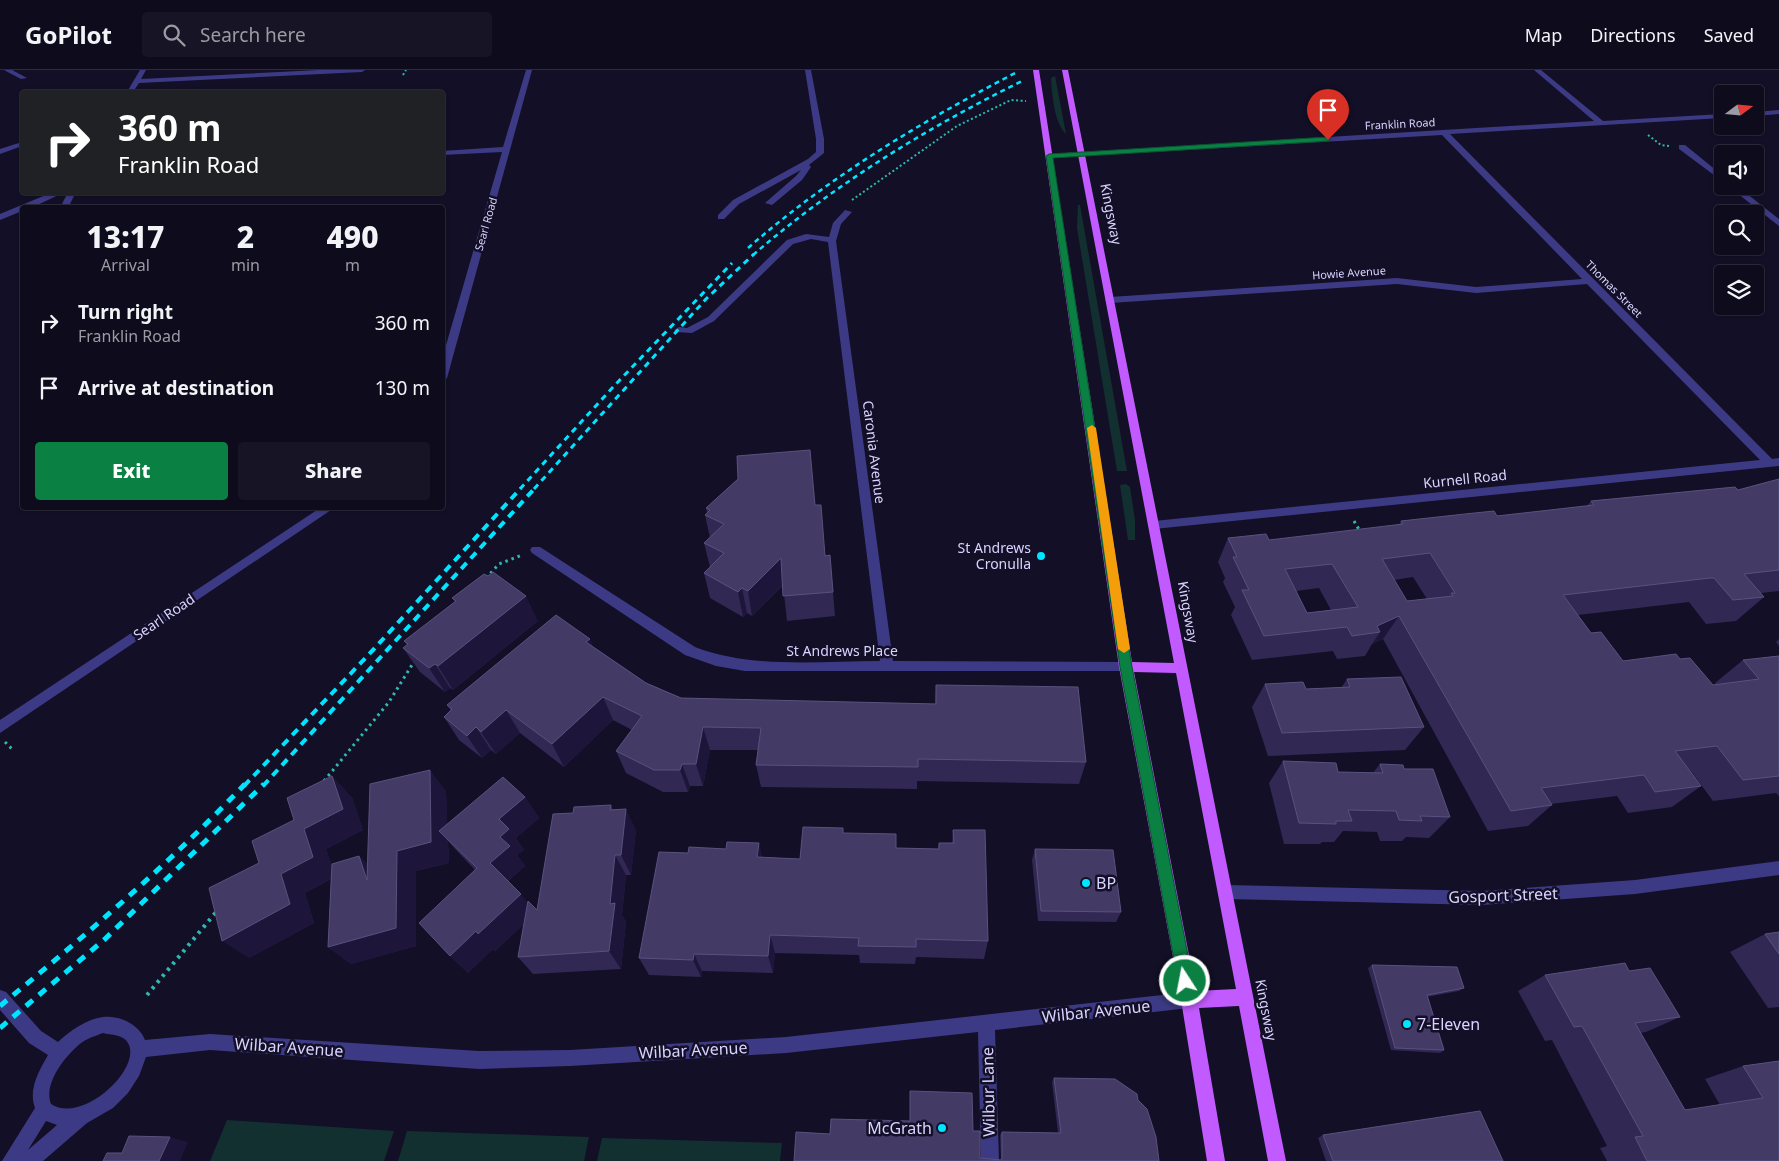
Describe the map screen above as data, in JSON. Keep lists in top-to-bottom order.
{
  "streets": {
    "main road": ["Kingsway", "St Andrews Place", "Wilbar Avenue"],
    "street": [
      "Franklin Road",
      "Searl Road",
      "Howie Avenue",
      "Thomas Street",
      "Caronia Avenue",
      "Kurnell Road",
      "Gosport Street",
      "Wilbur Lane"
    ]
  },
  "crossings": [
    ["Franklin Road", "Kingsway"],
    ["Franklin Road", "Thomas Street"],
    ["Kingsway", "Howie Avenue"],
    ["Kingsway", "Kurnell Road"],
    ["Kingsway", "St Andrews Place"],
    ["Kingsway", "Gosport Street"],
    ["Kingsway", "Wilbar Avenue"],
    ["Howie Avenue", "Thomas Street"],
    ["Thomas Street", "Kurnell Road"],
    ["Caronia Avenue", "St Andrews Place"],
    ["Wilbar Avenue", "Wilbur Lane"]
  ],
  "places": [
    "St Andrews Cronulla",
    "BP",
    "7-Eleven",
    "McGrath"
  ],
  "north": "right",
  "page": {
    "header": "GoPilot",
    "search": "Search here",
    "nav": ["Map", "Directions", "Saved"],
    "turn": ["360 m", "Franklin Road"],
    "eta": [
      "13:17",
      "Arrival",
      "2",
      "min",
      "490",
      "m"
    ],
    "list": [
      {
        "name": "Turn right",
        "note": "Franklin Road",
        "value": "360 m"
      },
      {
        "name": "Arrive at destination",
        "value": "130 m"
      }
    ],
    "buttons": ["Exit", "Share"]
  }
}
